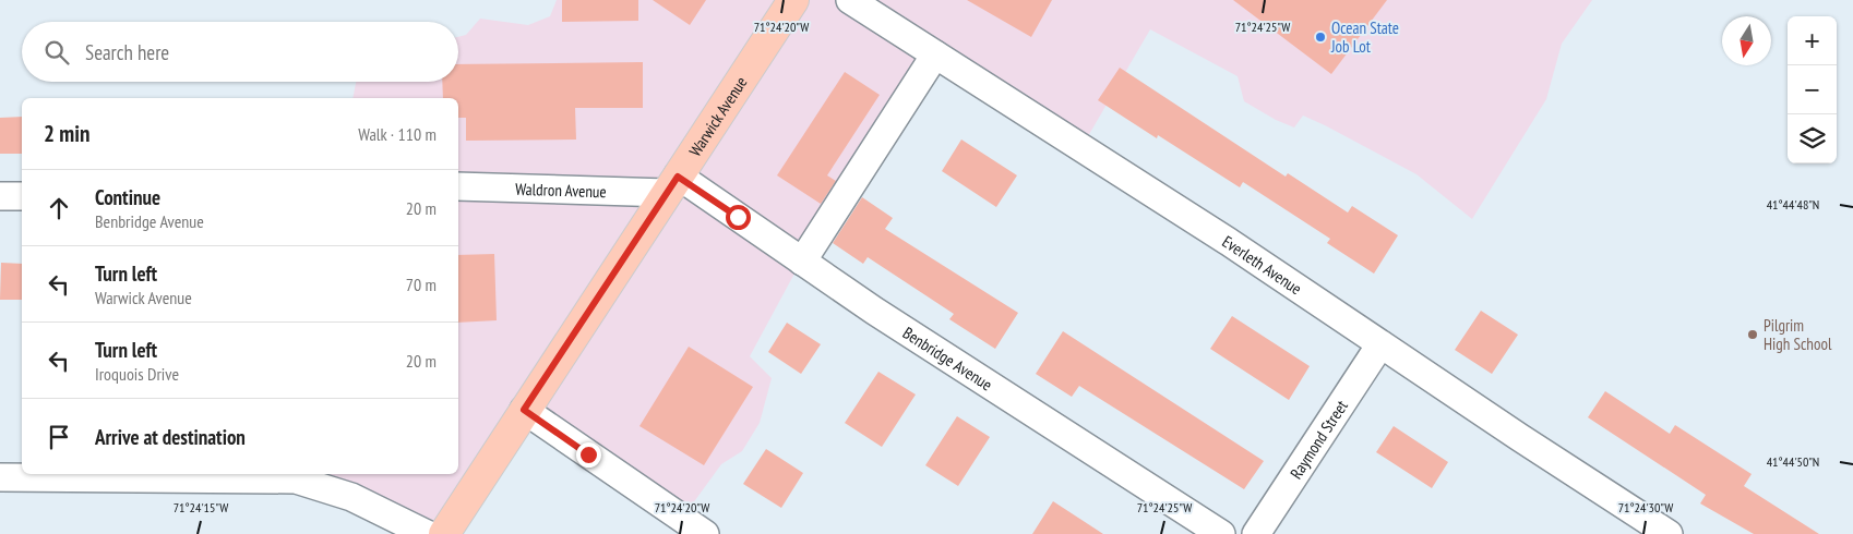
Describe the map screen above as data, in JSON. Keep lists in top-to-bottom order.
{
  "streets": {
    "main road": ["Warwick Avenue"],
    "street": [
      "Waldron Avenue",
      "Everleth Avenue",
      "Benbridge Avenue",
      "Raymond Street"
    ]
  },
  "crossings": [
    ["Warwick Avenue", "Waldron Avenue"],
    ["Warwick Avenue", "Benbridge Avenue"],
    ["Waldron Avenue", "Benbridge Avenue"],
    ["Everleth Avenue", "Raymond Street"]
  ],
  "places": ["Ocean State Job Lot", "Pilgrim High School"],
  "north": "bottom",
  "page": {
    "map_buttons": ["+", "−"],
    "search": "Search here",
    "heading": ["2 min", "Walk · 110 m"],
    "list": [
      ["Continue", "Benbridge Avenue", "20 m"],
      ["Turn left", "Warwick Avenue", "70 m"],
      ["Turn left", "Iroquois Drive", "20 m"],
      "Arrive at destination"
    ]
  },
  "coordinates": [
    "71°24'20\"W",
    "71°24'25\"W",
    "41°44'48\"N",
    "41°44'50\"N",
    "71°24'15\"W",
    "71°24'30\"W"
  ]
}
